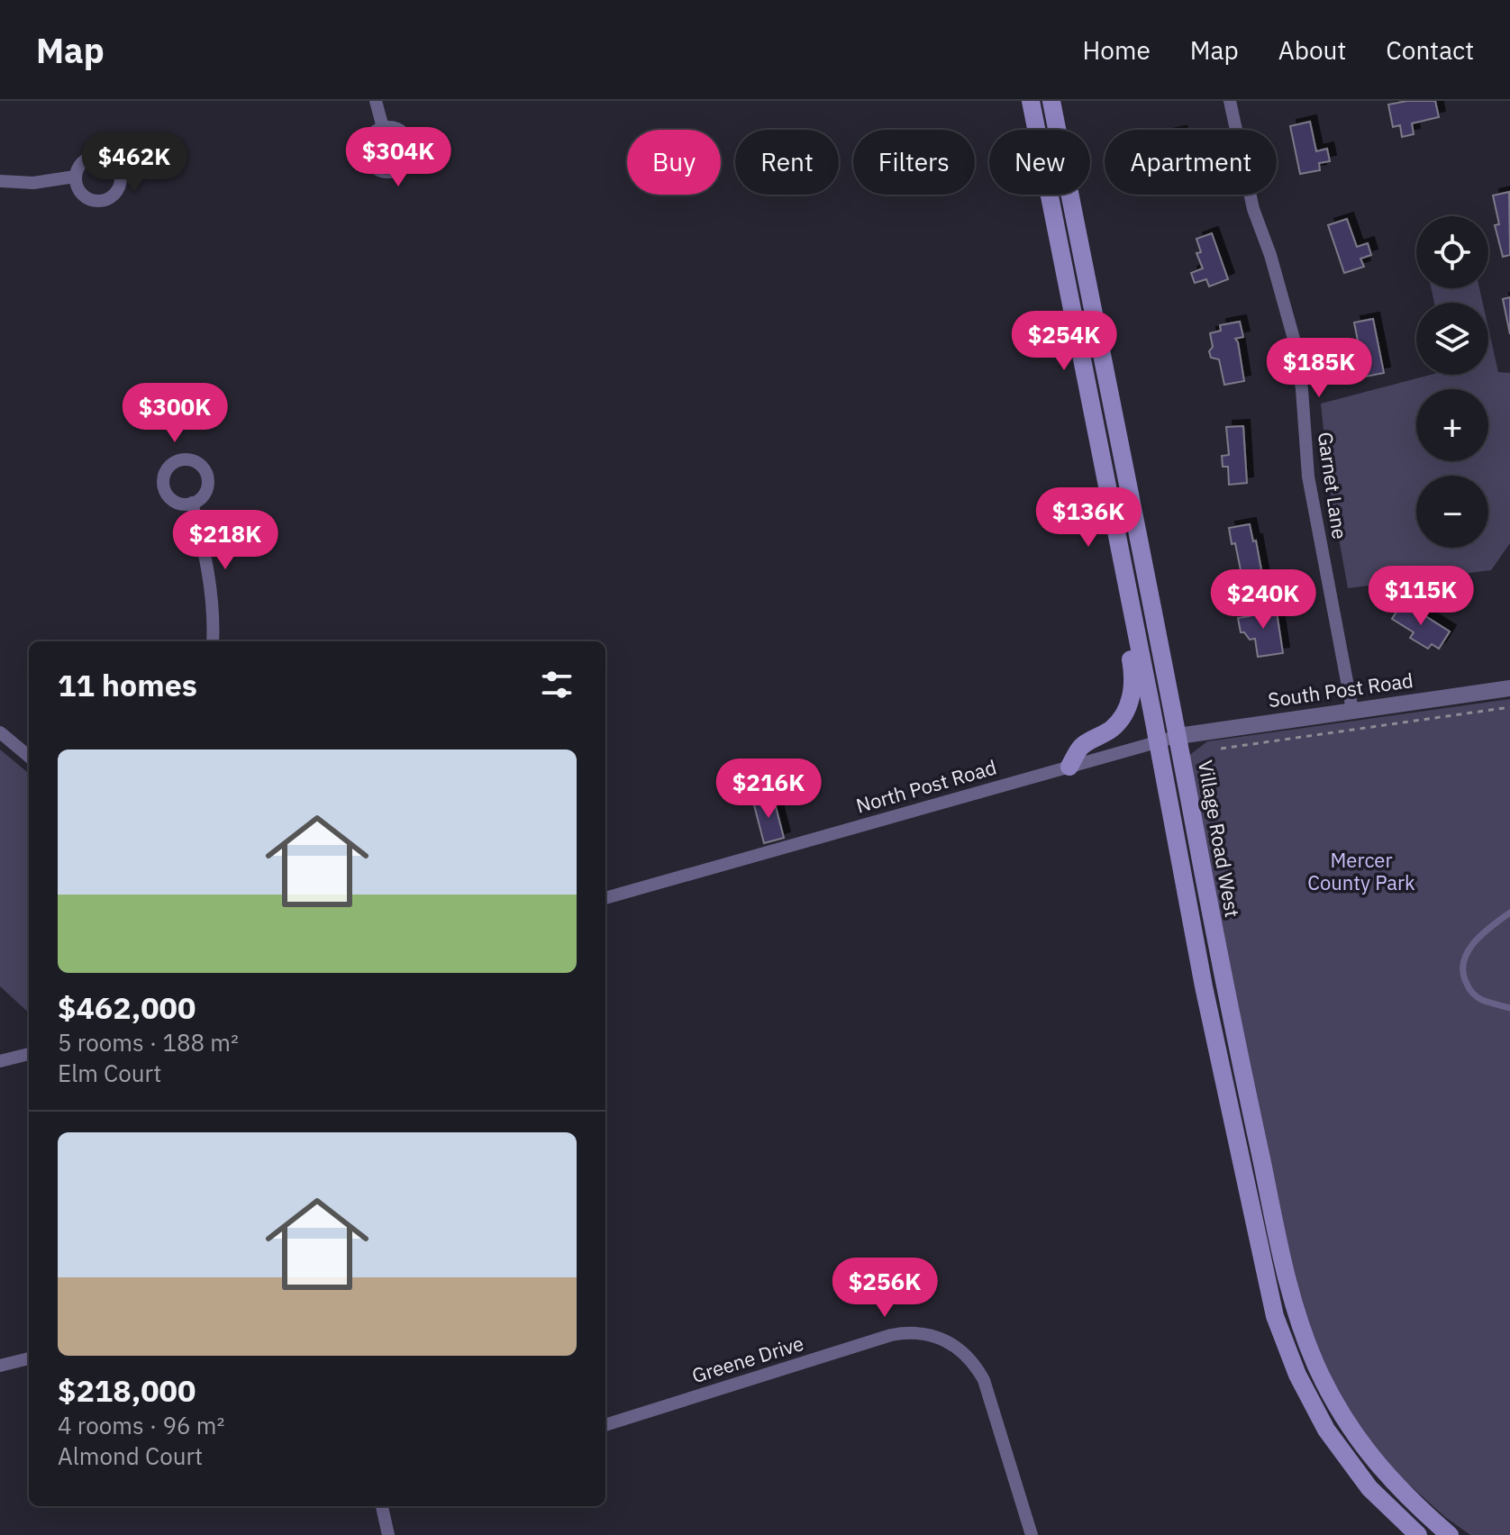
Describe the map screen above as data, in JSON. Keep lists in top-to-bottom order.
{
  "streets": {
    "main road": ["Village Road West"],
    "street": [
      "Garnet Lane",
      "South Post Road",
      "North Post Road",
      "Greene Drive"
    ]
  },
  "crossings": [
    ["Garnet Lane", "South Post Road"],
    ["South Post Road", "North Post Road"],
    ["South Post Road", "Village Road West"],
    ["North Post Road", "Village Road West"]
  ],
  "parks": ["Mercer County Park"],
  "page": {
    "header": "Map",
    "nav": [
      "Home",
      "Map",
      "About",
      "Contact"
    ],
    "price": [
      "$304K",
      "$462K",
      "$254K",
      "$185K",
      "$300K",
      "$136K",
      "$218K",
      "$115K",
      "$240K",
      "$216K",
      "$256K"
    ],
    "chip": [
      "Buy",
      "Rent",
      "Filters",
      "New",
      "Apartment"
    ],
    "map_buttons": ["+", "−"],
    "heading": "11 homes",
    "list": [
      {
        "name": "$462,000",
        "note": "5 rooms · 188 m² · Elm Court"
      },
      {
        "name": "$218,000",
        "note": "4 rooms · 96 m² · Almond Court"
      }
    ]
  }
}
